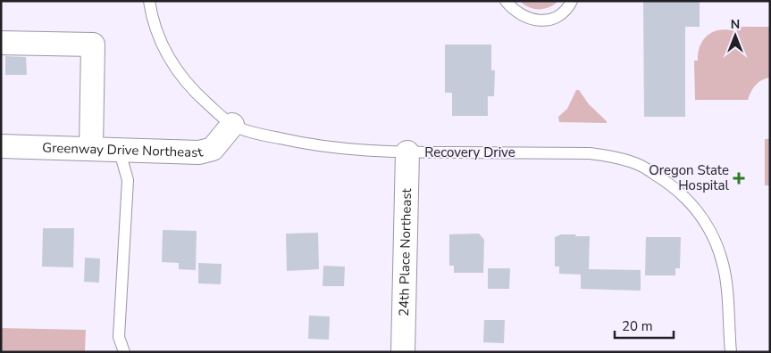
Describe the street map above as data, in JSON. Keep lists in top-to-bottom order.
{
  "streets": {
    "street": ["Greenway Drive Northeast", "24th Place Northeast"],
    "lane": ["Recovery Drive"]
  },
  "crossings": [
    ["Greenway Drive Northeast", "Recovery Drive"],
    ["Recovery Drive", "24th Place Northeast"]
  ],
  "places": {
    "health": ["Oregon State Hospital"]
  },
  "scale_bar": "20 m",
  "north": "top"
}
